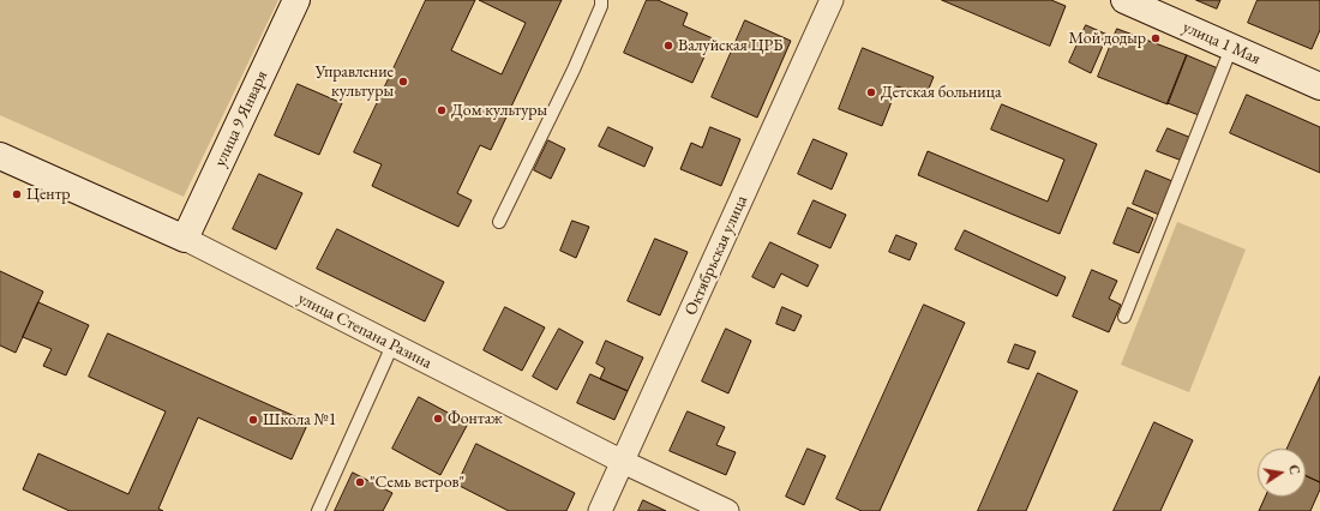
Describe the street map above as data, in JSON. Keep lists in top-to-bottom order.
{
  "streets": {
    "main road": ["улица 1 Мая", "улица 9 Января", "улица Степана Разина"],
    "street": ["Октябрьская улица"]
  },
  "crossings": [
    ["улица 9 Января", "улица Степана Разина"],
    ["Октябрьская улица", "улица Степана Разина"]
  ],
  "places": [
    "Мой додыр",
    "Валуйская ЦРБ",
    "Управление культуры",
    "Детская больница",
    "Дом культуры",
    "Центр",
    "Фонтаж",
    "Школа №1",
    "\"Семь ветров\""
  ],
  "north": "right"
}
